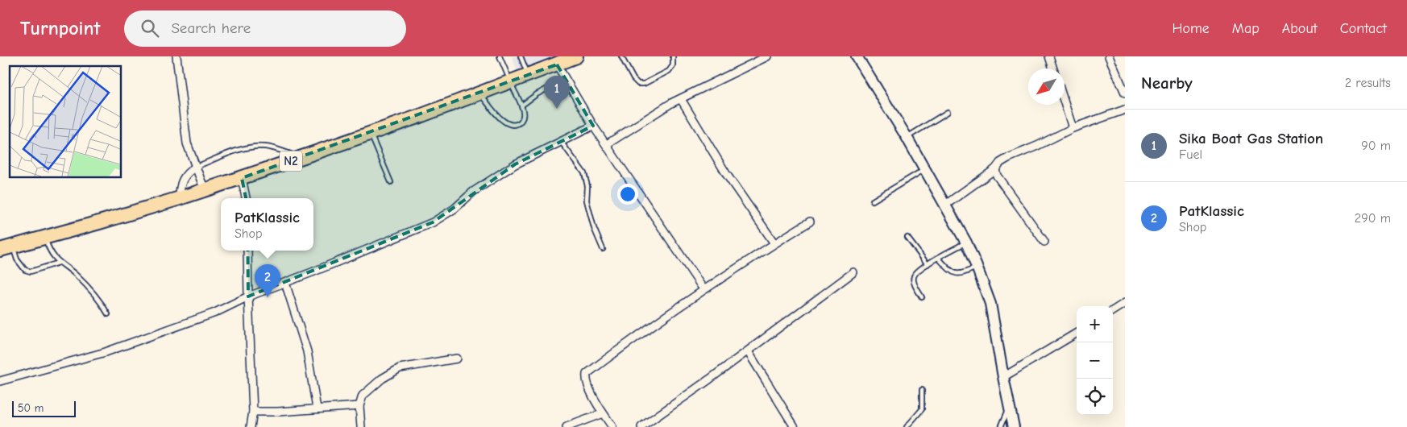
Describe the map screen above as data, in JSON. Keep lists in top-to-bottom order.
{
  "streets": {
    "highway": ["N2"]
  },
  "scale_bar": "50 m",
  "north": "bottom left",
  "page": {
    "header": "Turnpoint",
    "search": "Search here",
    "nav": [
      "Home",
      "Map",
      "About",
      "Contact"
    ],
    "heading": ["Nearby", "2 results"],
    "pins": ["1", "2"],
    "list": [
      {
        "mark": "1",
        "name": "Sika Boat Gas Station",
        "note": "Fuel",
        "value": "90 m"
      },
      {
        "mark": "2",
        "name": "PatKlassic",
        "note": "Shop",
        "value": "290 m"
      }
    ],
    "popup": ["PatKlassic", "Shop"],
    "map_buttons": ["+", "−"],
    "scale": "50 m"
  }
}
